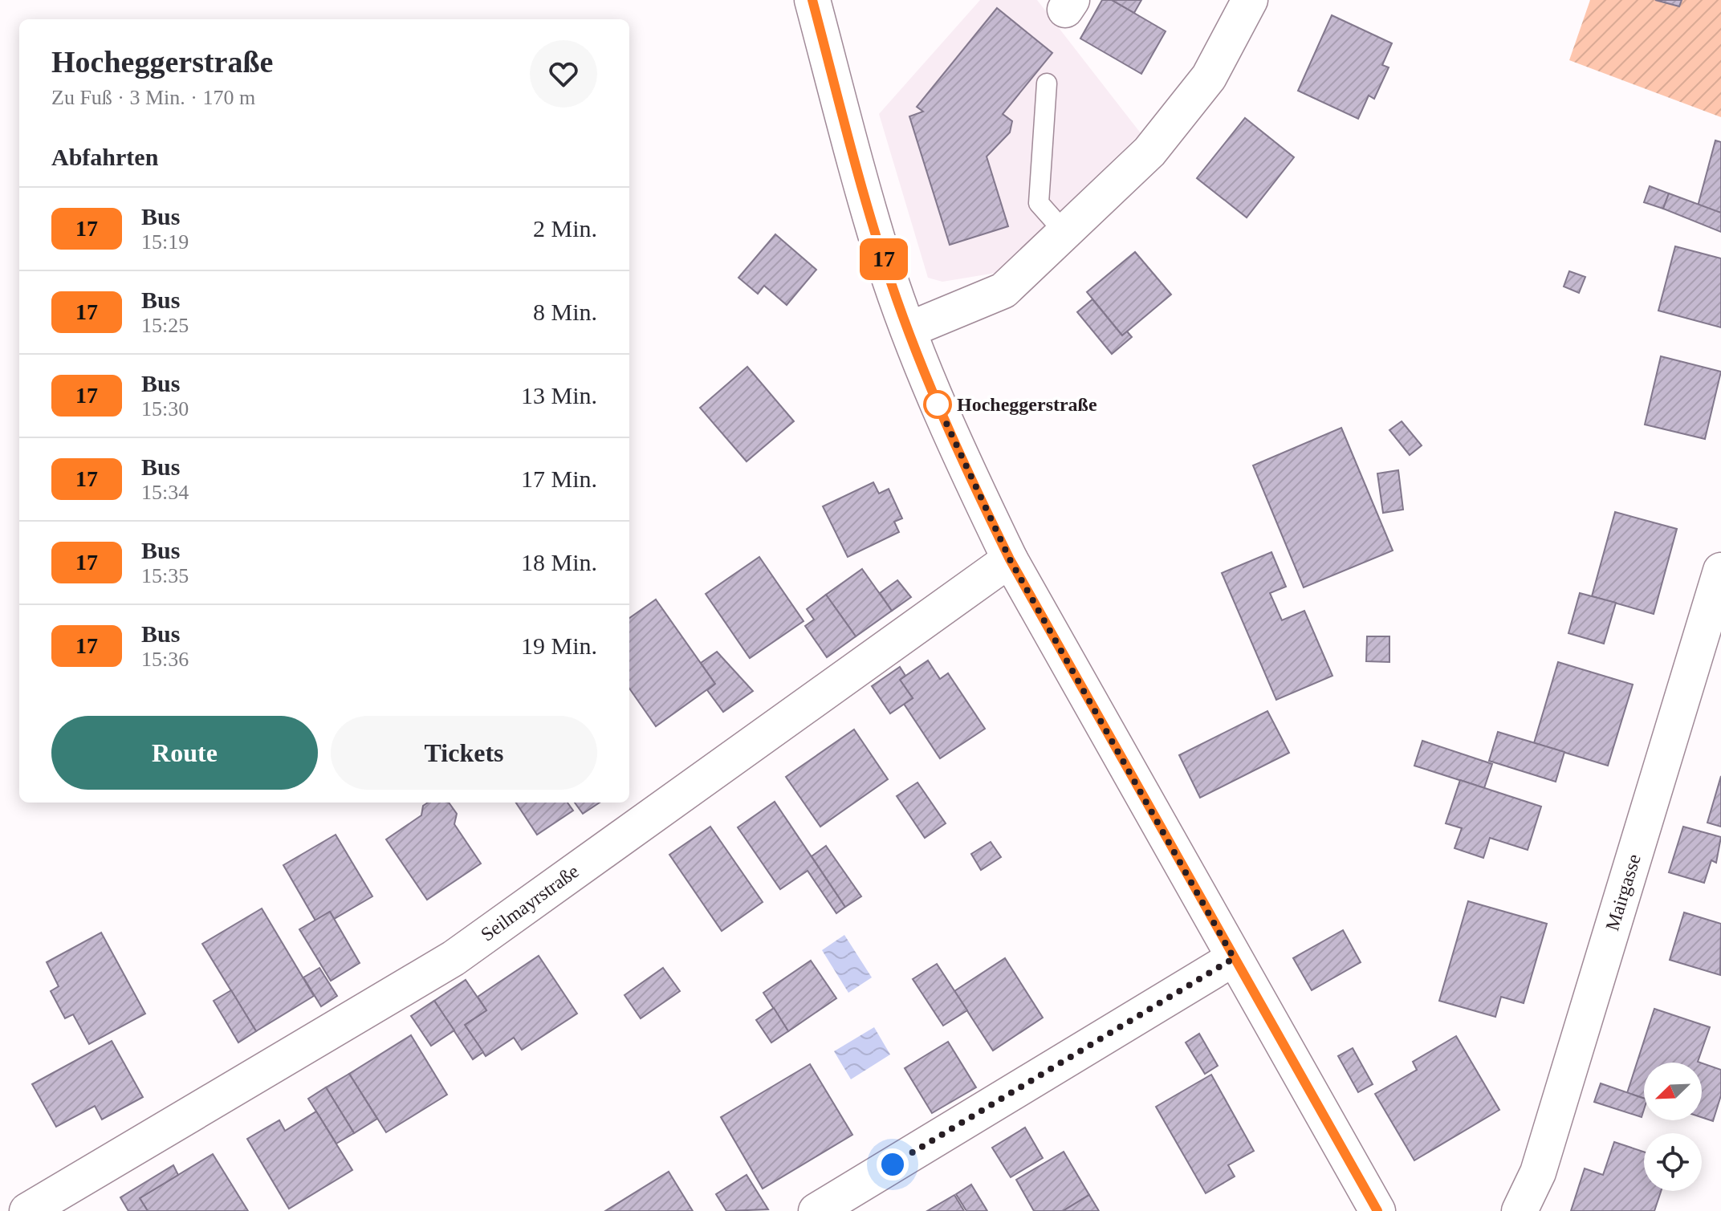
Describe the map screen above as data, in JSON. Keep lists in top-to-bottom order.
{
  "streets": {
    "street": ["Mairgasse", "Seilmayrstraße"]
  },
  "places": ["Hocheggerstraße"],
  "lines": ["bus line 17"],
  "north": "bottom left",
  "page": {
    "on_map": "17",
    "heading": [
      ["Hocheggerstraße", "Zu Fuß · 3 Min. · 170 m"],
      "Abfahrten"
    ],
    "list": [
      {
        "mark": "17",
        "name": "Bus",
        "note": "15:19",
        "value": "2 Min."
      },
      {
        "mark": "17",
        "name": "Bus",
        "note": "15:25",
        "value": "8 Min."
      },
      {
        "mark": "17",
        "name": "Bus",
        "note": "15:30",
        "value": "13 Min."
      },
      {
        "mark": "17",
        "name": "Bus",
        "note": "15:34",
        "value": "17 Min."
      },
      {
        "mark": "17",
        "name": "Bus",
        "note": "15:35",
        "value": "18 Min."
      },
      {
        "mark": "17",
        "name": "Bus",
        "note": "15:36",
        "value": "19 Min."
      }
    ],
    "buttons": ["Route", "Tickets"]
  }
}
